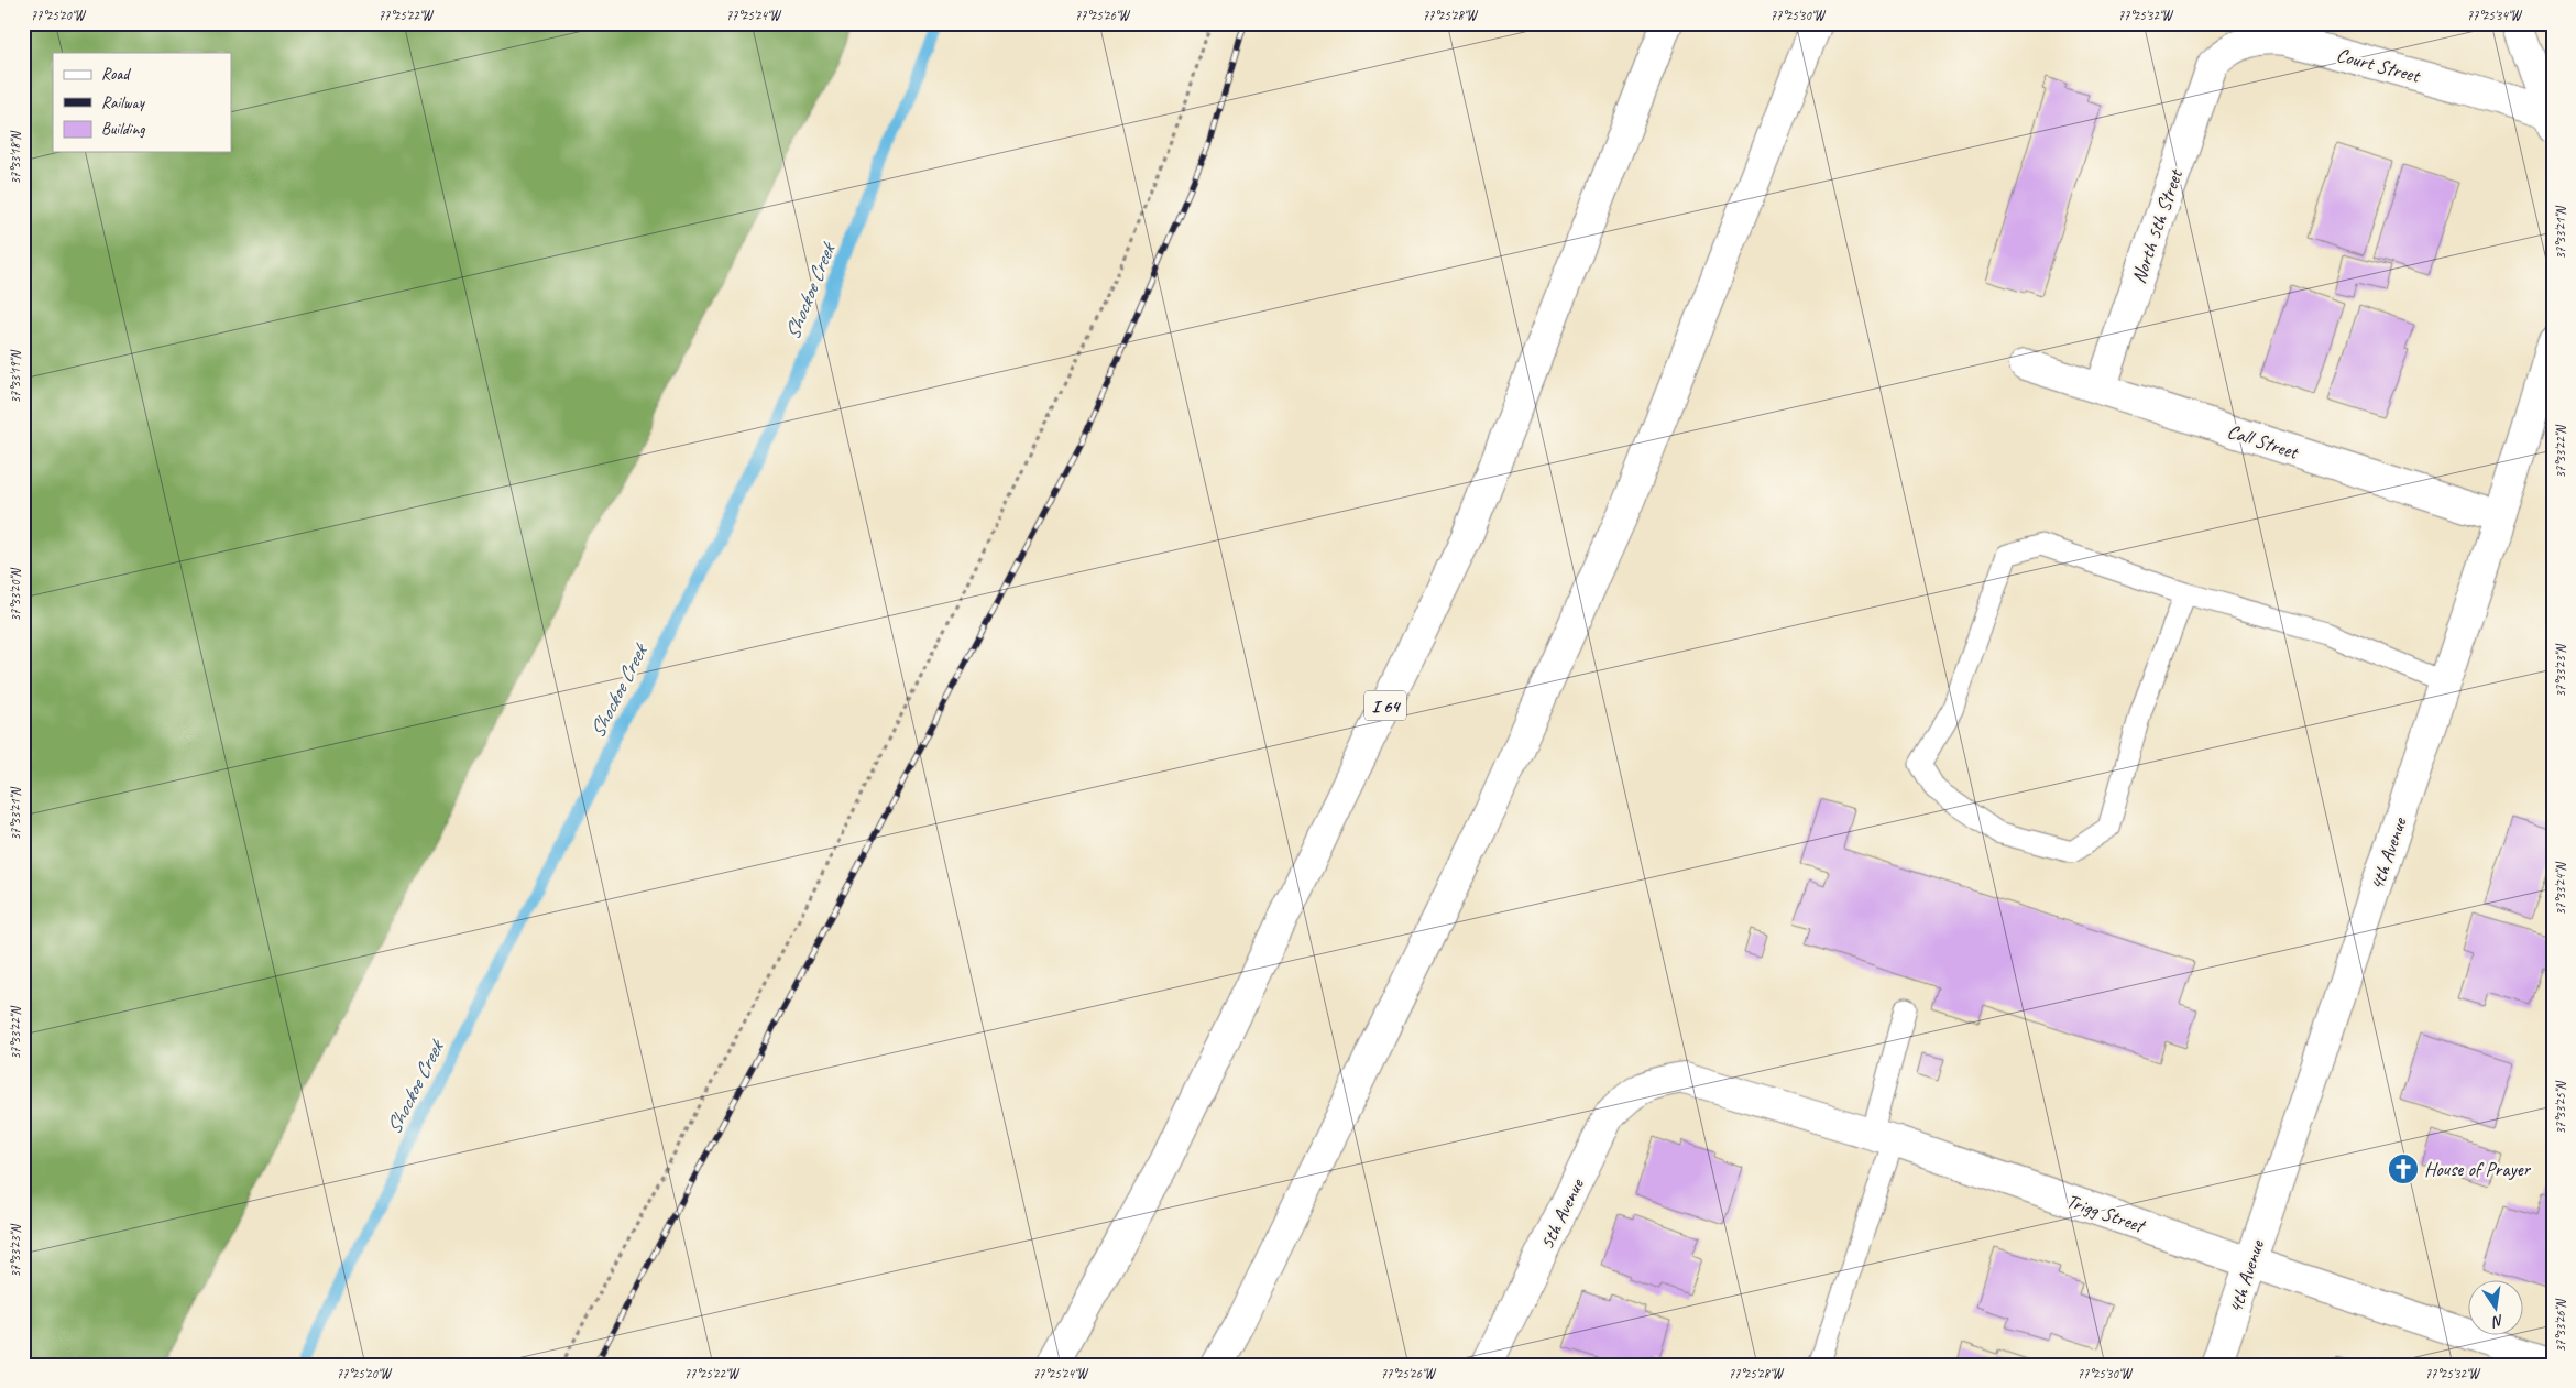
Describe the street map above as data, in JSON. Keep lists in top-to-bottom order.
{
  "streets": {
    "main road": [
      "Court Street",
      "North 5th Street",
      "Call Street",
      "I 64",
      "4th Avenue",
      "Trigg Street",
      "5th Avenue"
    ]
  },
  "crossings": [
    ["Court Street", "North 5th Street"],
    ["North 5th Street", "Call Street"],
    ["Call Street", "4th Avenue"],
    ["4th Avenue", "Trigg Street"],
    ["Trigg Street", "5th Avenue"]
  ],
  "water": ["Shockoe Creek"],
  "places": {
    "church": ["House of Prayer"]
  },
  "legend": ["Road", "Railway", "Building"],
  "north": "bottom",
  "coordinates": [
    "77°25'20\"W",
    "77°25'22\"W",
    "77°25'24\"W",
    "77°25'26\"W",
    "77°25'28\"W",
    "77°25'30\"W",
    "77°25'32\"W",
    "77°25'34\"W",
    "37°33'18\"N",
    "37°33'21\"N",
    "37°33'19\"N",
    "37°33'22\"N",
    "37°33'20\"N",
    "37°33'23\"N",
    "37°33'24\"N",
    "37°33'25\"N",
    "37°33'26\"N"
  ]
}
